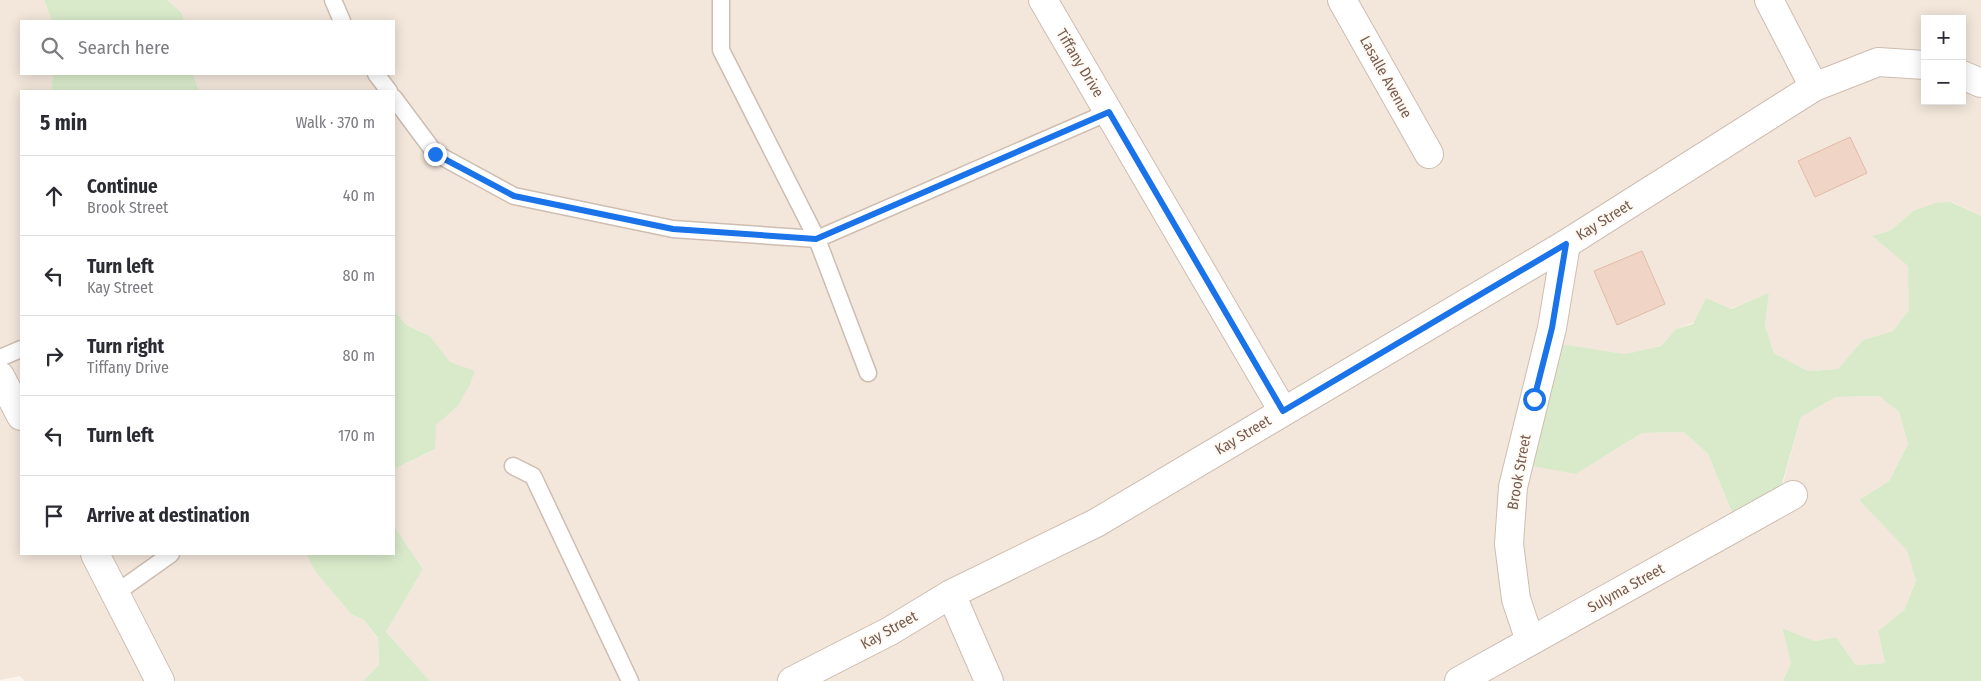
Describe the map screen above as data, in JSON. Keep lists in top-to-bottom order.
{
  "streets": {
    "street": [
      "Tiffany Drive",
      "Lasalle Avenue",
      "Kay Street",
      "Brook Street",
      "Sulyma Street"
    ]
  },
  "crossings": [
    ["Tiffany Drive", "Kay Street"],
    ["Kay Street", "Brook Street"],
    ["Brook Street", "Sulyma Street"]
  ],
  "page": {
    "map_buttons": ["+", "−"],
    "search": "Search here",
    "heading": ["5 min", "Walk · 370 m"],
    "list": [
      ["Continue", "Brook Street", "40 m"],
      ["Turn left", "Kay Street", "80 m"],
      ["Turn right", "Tiffany Drive", "80 m"],
      ["Turn left", "170 m"],
      "Arrive at destination"
    ]
  }
}
